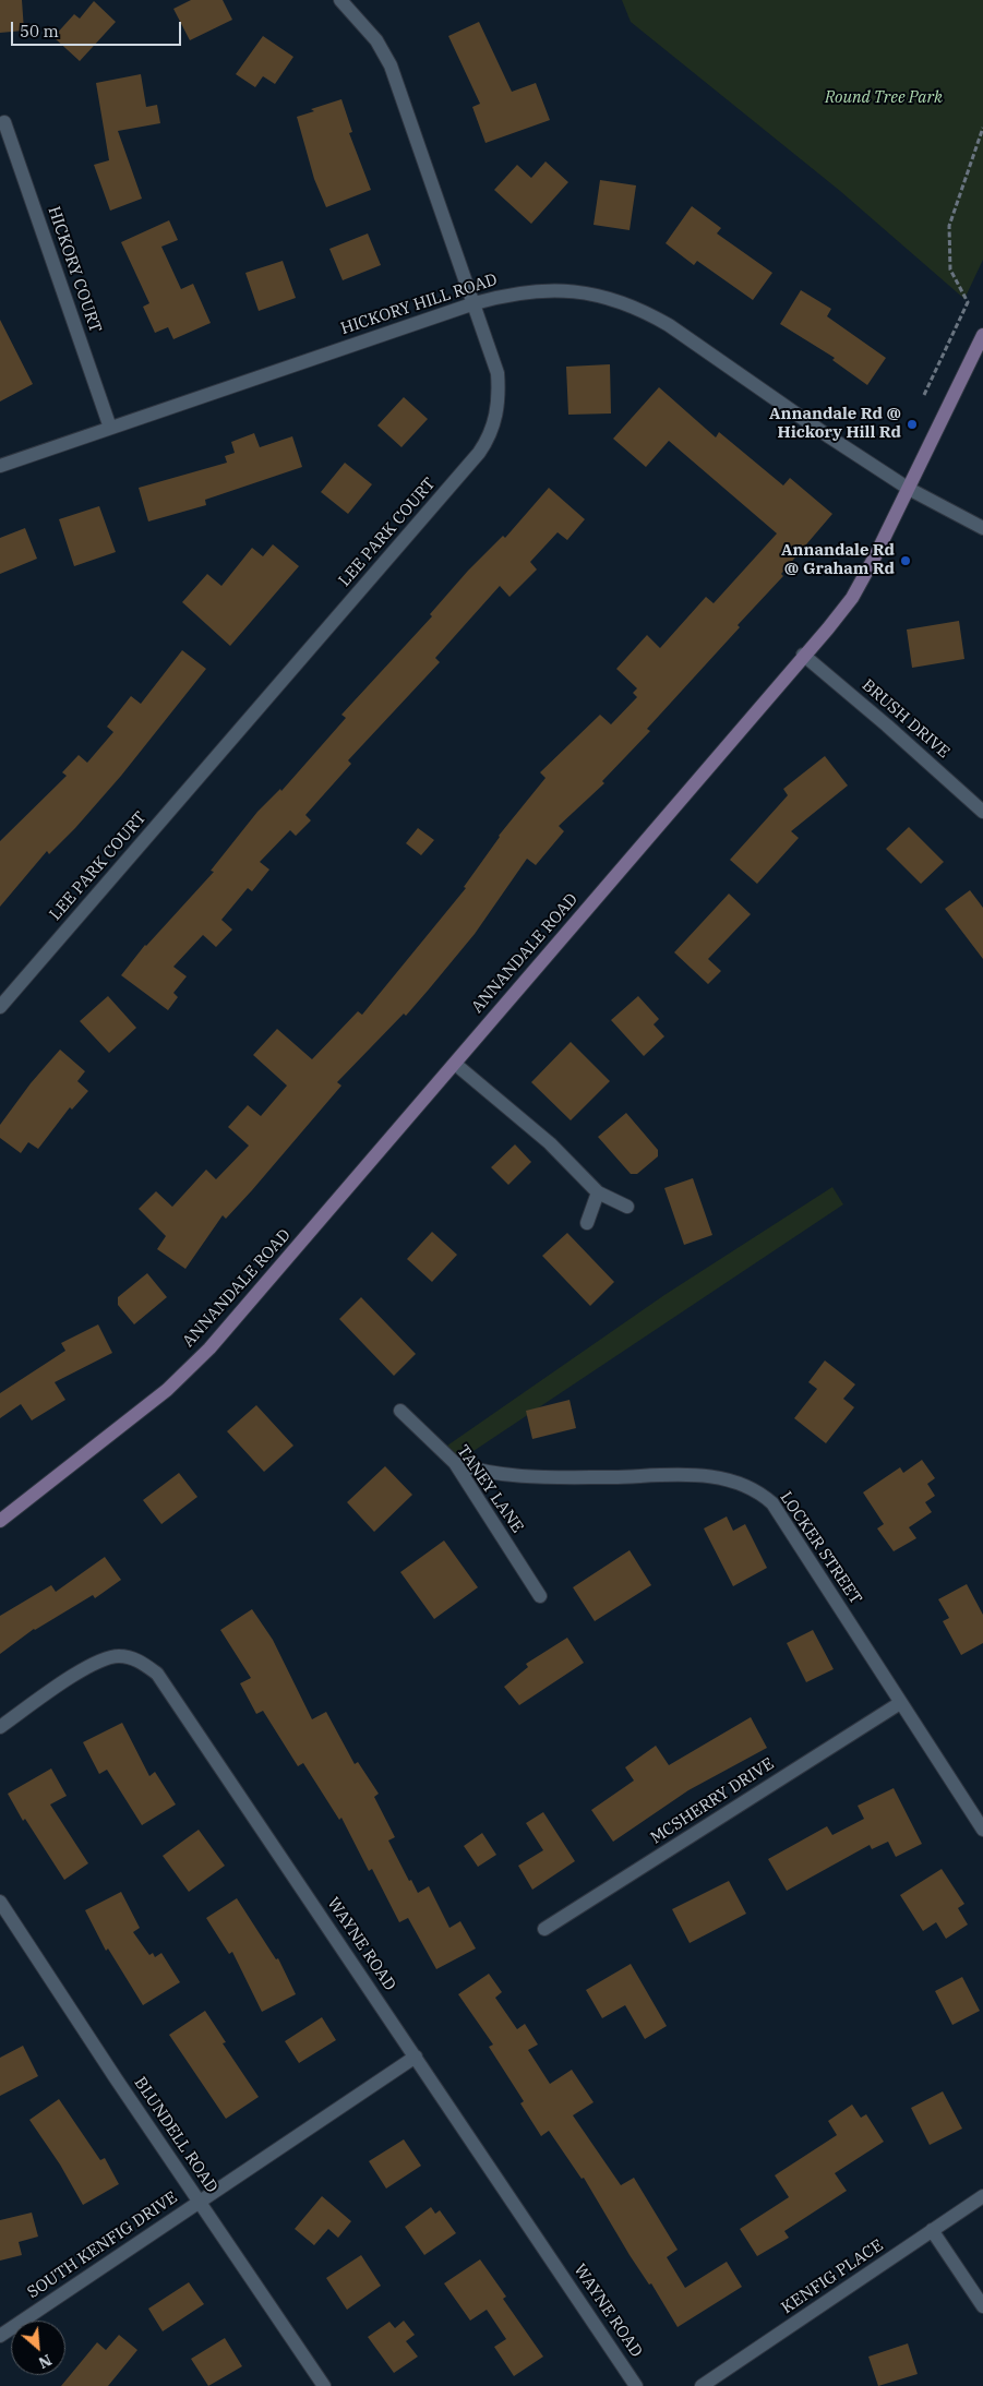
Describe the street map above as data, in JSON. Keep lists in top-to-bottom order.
{
  "streets": {
    "main road": ["ANNANDALE ROAD"],
    "street": [
      "HICKORY COURT",
      "HICKORY HILL ROAD",
      "LEE PARK COURT",
      "BRUSH DRIVE",
      "TANEY LANE",
      "LOCKER STREET",
      "MCSHERRY DRIVE",
      "WAYNE ROAD",
      "BLUNDELL ROAD",
      "SOUTH KENFIG DRIVE",
      "KENFIG PLACE"
    ]
  },
  "crossings": [
    ["HICKORY COURT", "HICKORY HILL ROAD"],
    ["HICKORY HILL ROAD", "LEE PARK COURT"],
    ["HICKORY HILL ROAD", "ANNANDALE ROAD"],
    ["BRUSH DRIVE", "ANNANDALE ROAD"],
    ["TANEY LANE", "LOCKER STREET"],
    ["LOCKER STREET", "MCSHERRY DRIVE"],
    ["WAYNE ROAD", "SOUTH KENFIG DRIVE"],
    ["BLUNDELL ROAD", "SOUTH KENFIG DRIVE"]
  ],
  "parks": ["Round Tree Park"],
  "places": ["Annandale Rd @ Hickory Hill Rd", "Annandale Rd @ Graham Rd"],
  "scale_bar": "50 m",
  "north": "bottom right"
}
